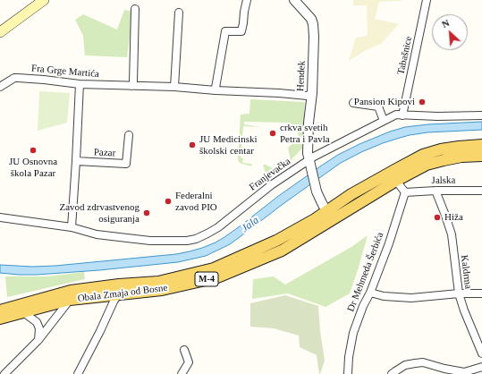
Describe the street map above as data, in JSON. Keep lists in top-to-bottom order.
{
  "streets": {
    "main road": ["M-4", "Obala Zmaja od Bosne"],
    "street": [
      "Tabašnice",
      "Fra Grge Martića",
      "Hendek",
      "Pazar",
      "Franjevačka",
      "Jalska",
      "Dr Mehmeda Šerbića",
      "Kaldrma"
    ]
  },
  "crossings": [
    ["Tabašnice", "Franjevačka"],
    ["Fra Grge Martića", "Hendek"],
    ["Hendek", "Franjevačka"],
    ["Hendek", "Obala Zmaja od Bosne"],
    ["Jalska", "Dr Mehmeda Šerbića"],
    ["Jalska", "Kaldrma"],
    ["M-4", "Obala Zmaja od Bosne"]
  ],
  "water": ["Jala"],
  "places": [
    "Pansion Kipovi",
    "crkva svetih Petra i Pavla",
    "JU Medicinski školski centar",
    "JU Osnovna škola Pazar",
    "Federalni zavod PIO",
    "Zavod zdrvastvenog osiguranja",
    "Hiža"
  ],
  "north": "top left"
}
